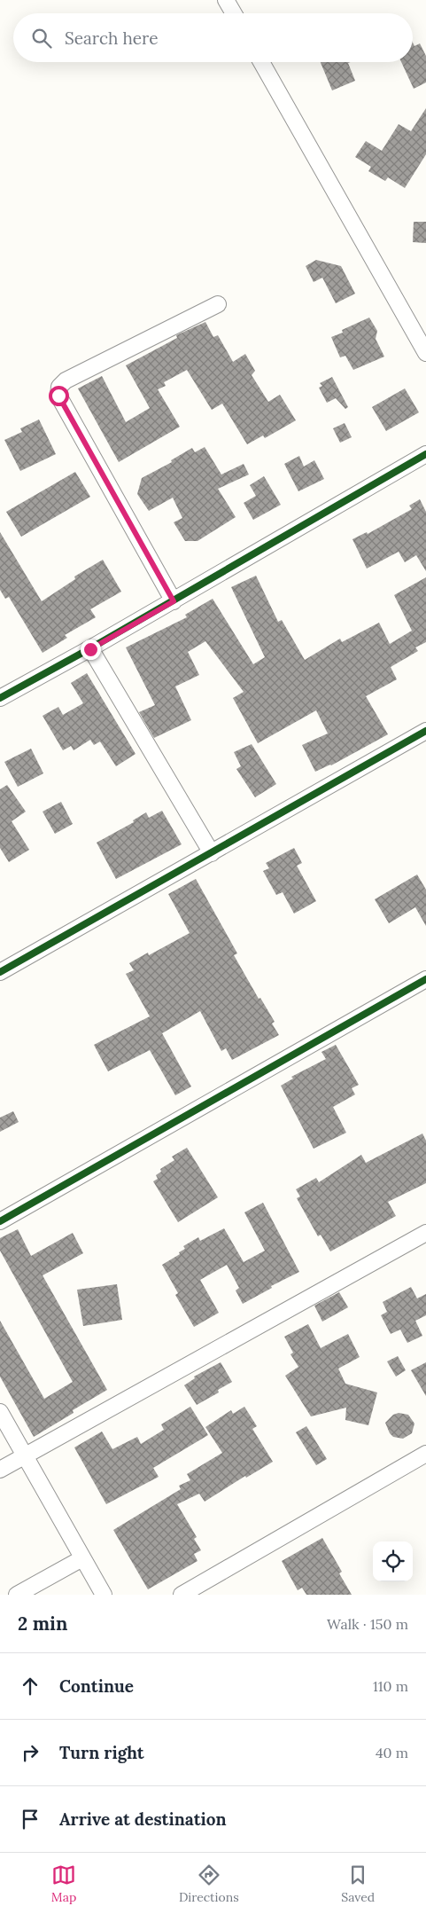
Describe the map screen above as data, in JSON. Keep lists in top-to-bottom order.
{
  "page": {
    "search": "Search here",
    "heading": ["2 min", "Walk · 150 m"],
    "list": [
      ["Continue", "110 m"],
      ["Turn right", "40 m"],
      "Arrive at destination"
    ],
    "nav": ["Map", "Directions", "Saved"]
  }
}
